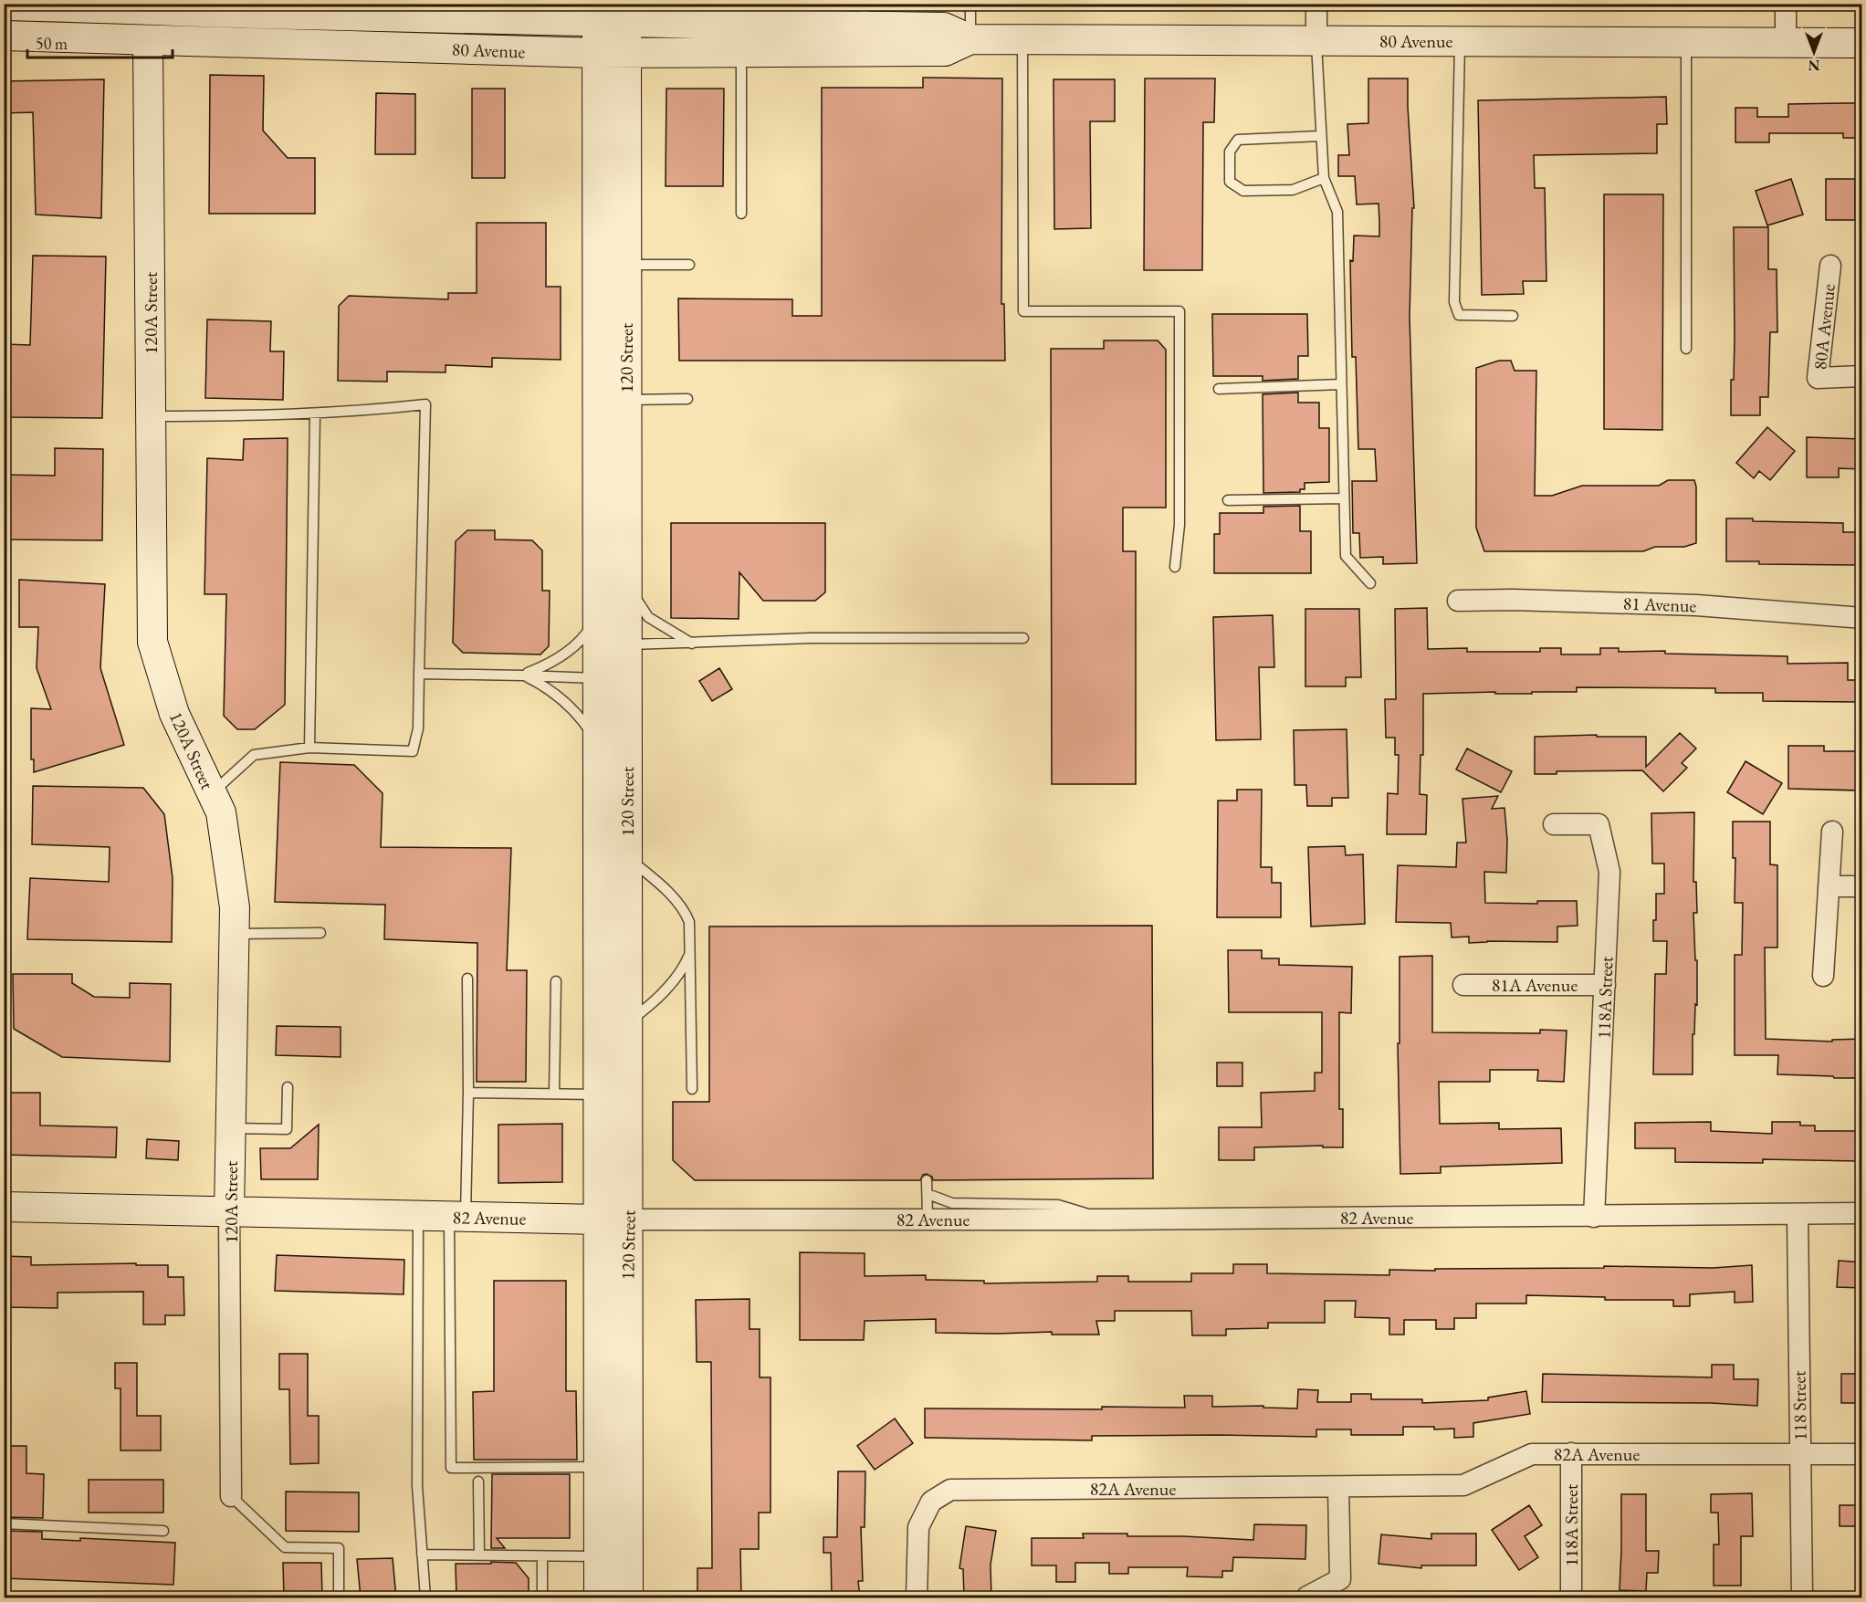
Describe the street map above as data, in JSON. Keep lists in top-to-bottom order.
{
  "streets": {
    "main road": [
      "80 Avenue",
      "120A Street",
      "120 Street",
      "82 Avenue"
    ],
    "street": [
      "80A Avenue",
      "81 Avenue",
      "81A Avenue",
      "118A Street",
      "118 Street",
      "82A Avenue"
    ]
  },
  "crossings": [
    ["80 Avenue", "120A Street"],
    ["80 Avenue", "120 Street"],
    ["120A Street", "82 Avenue"],
    ["120 Street", "82 Avenue"],
    ["81A Avenue", "118A Street"],
    ["118A Street", "82 Avenue"],
    ["118A Street", "82A Avenue"],
    ["82 Avenue", "118 Street"],
    ["118 Street", "82A Avenue"]
  ],
  "scale_bar": "50 m",
  "north": "bottom"
}
